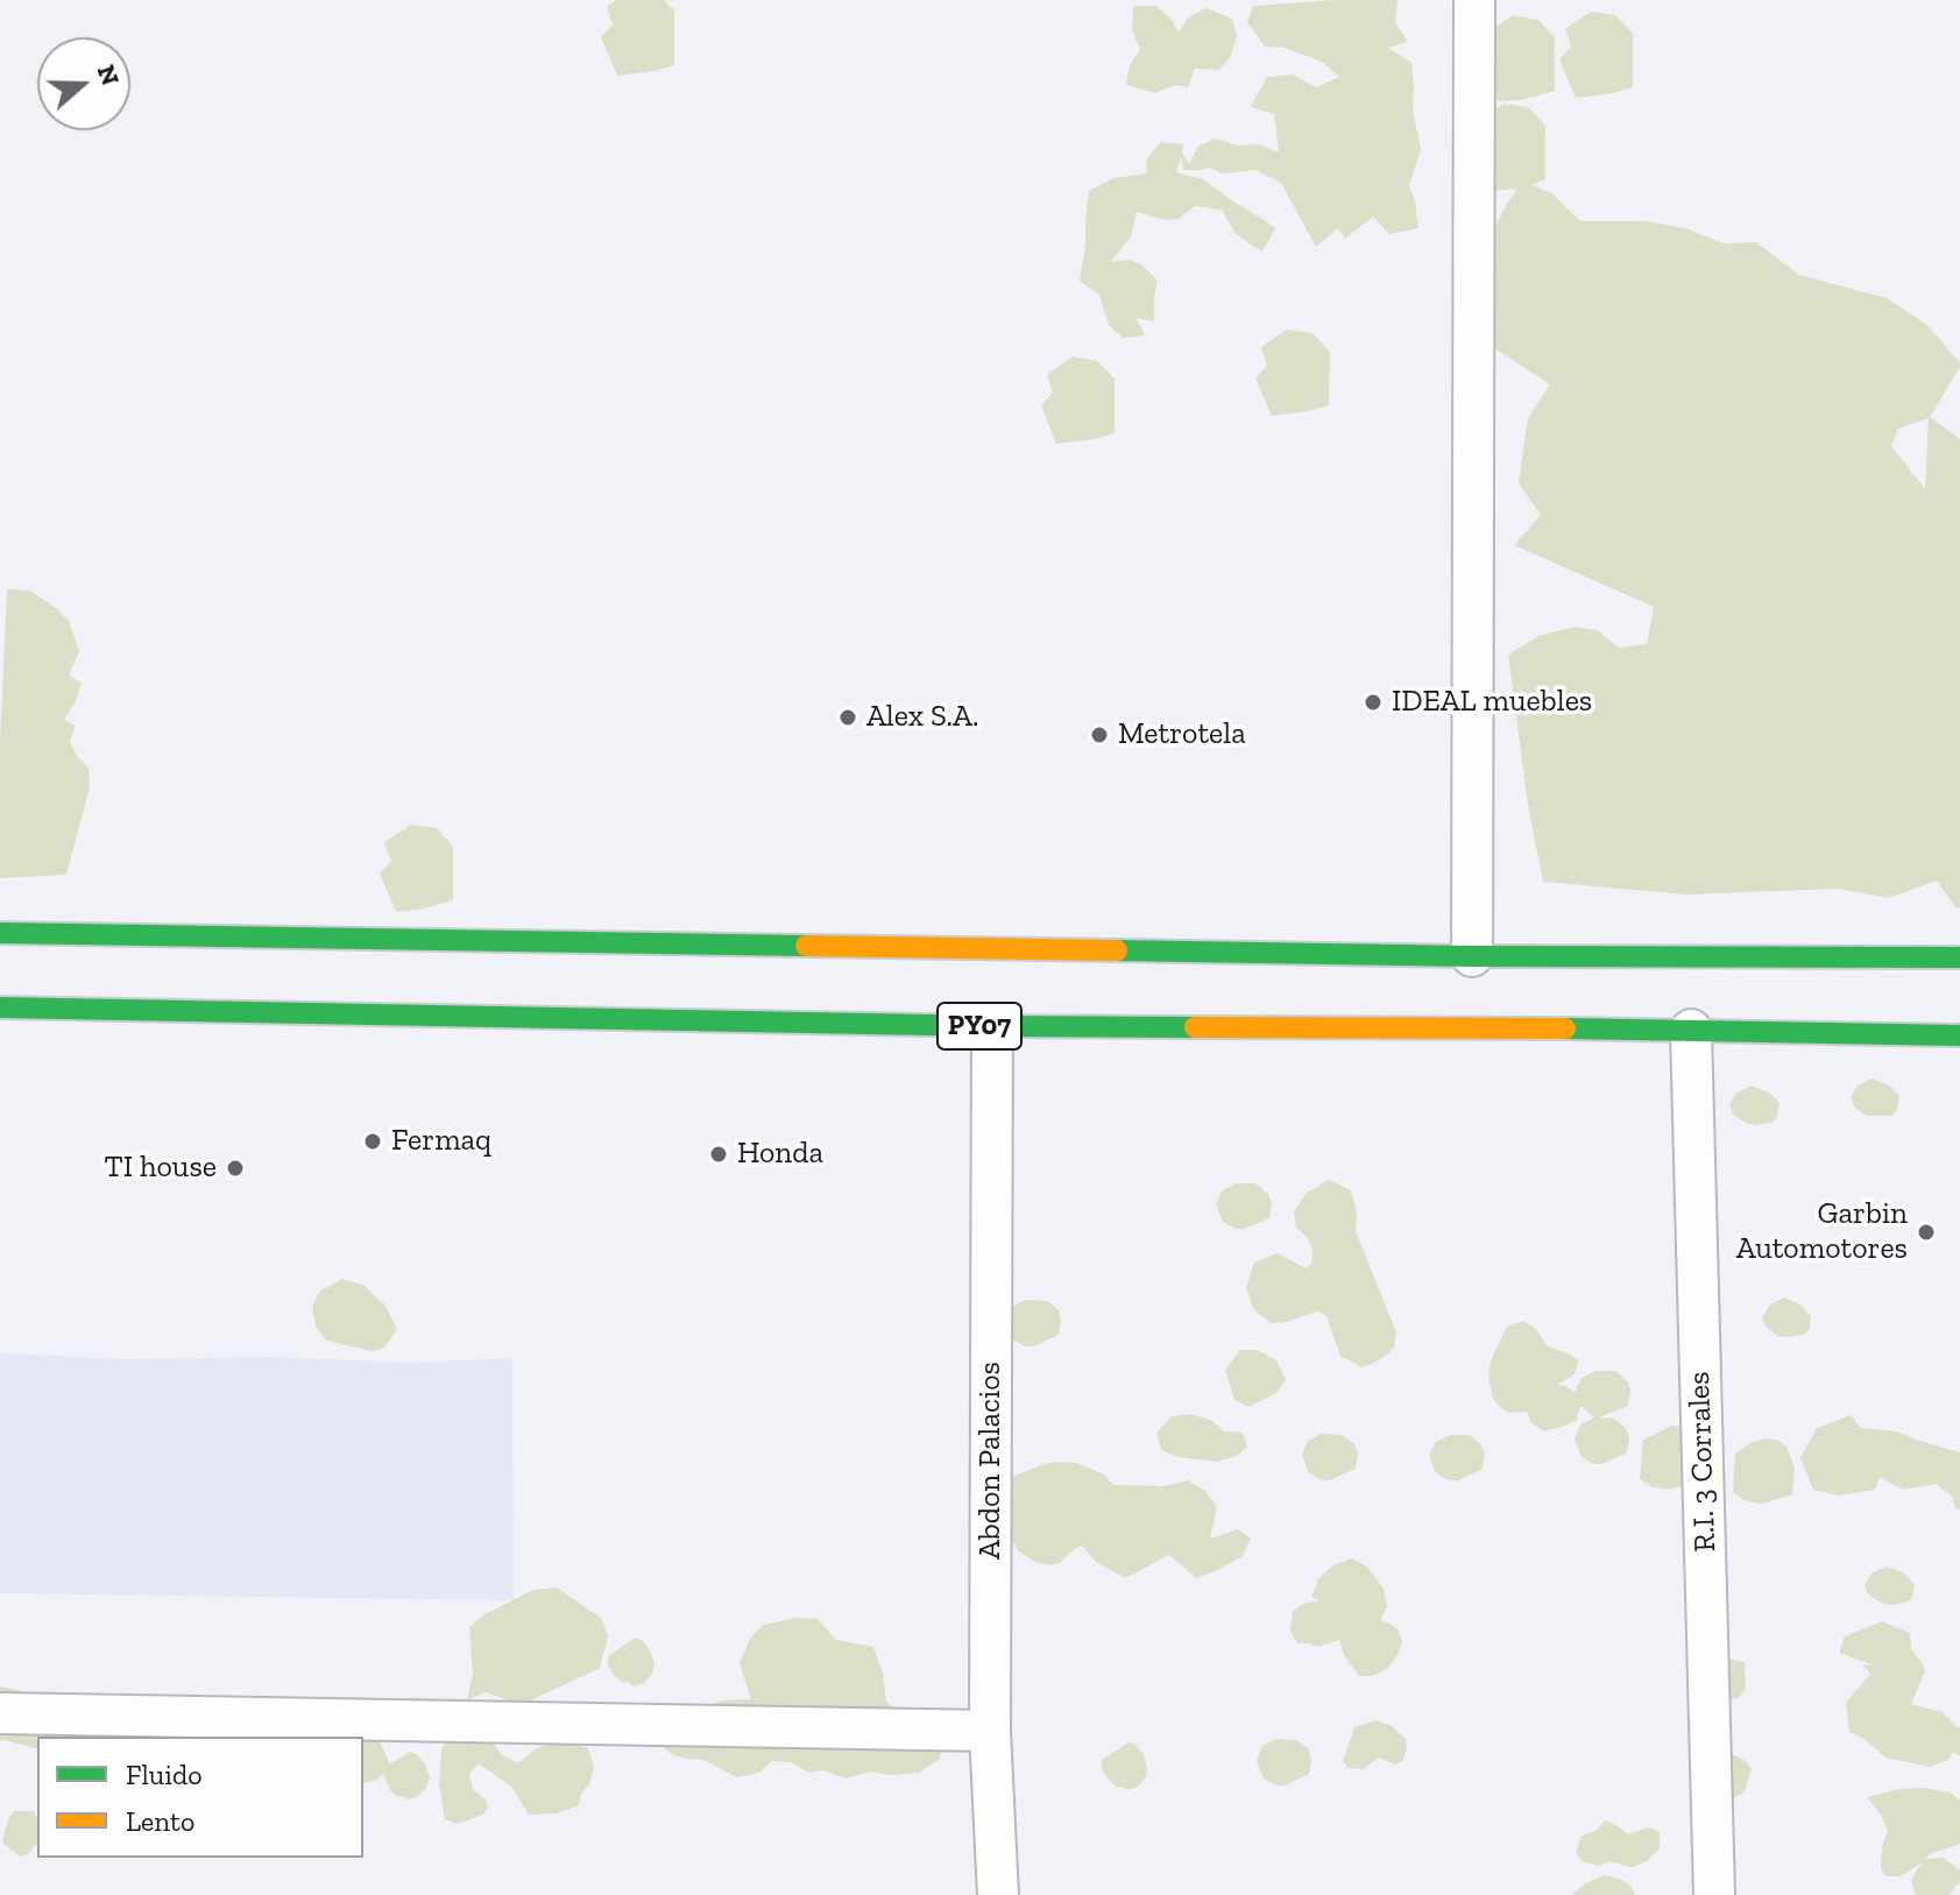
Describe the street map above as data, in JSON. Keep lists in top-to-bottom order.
{
  "streets": {
    "highway": ["PY07"],
    "street": ["Abdon Palacios", "R.I. 3 Corrales"]
  },
  "crossings": [
    ["PY07", "Abdon Palacios"],
    ["PY07", "R.I. 3 Corrales"]
  ],
  "places": [
    "IDEAL muebles",
    "Alex S.A.",
    "Metrotela",
    "Fermaq",
    "Honda",
    "TI house",
    "Garbin Automotores"
  ],
  "legend": ["Fluido", "Lento"],
  "north": "right"
}
